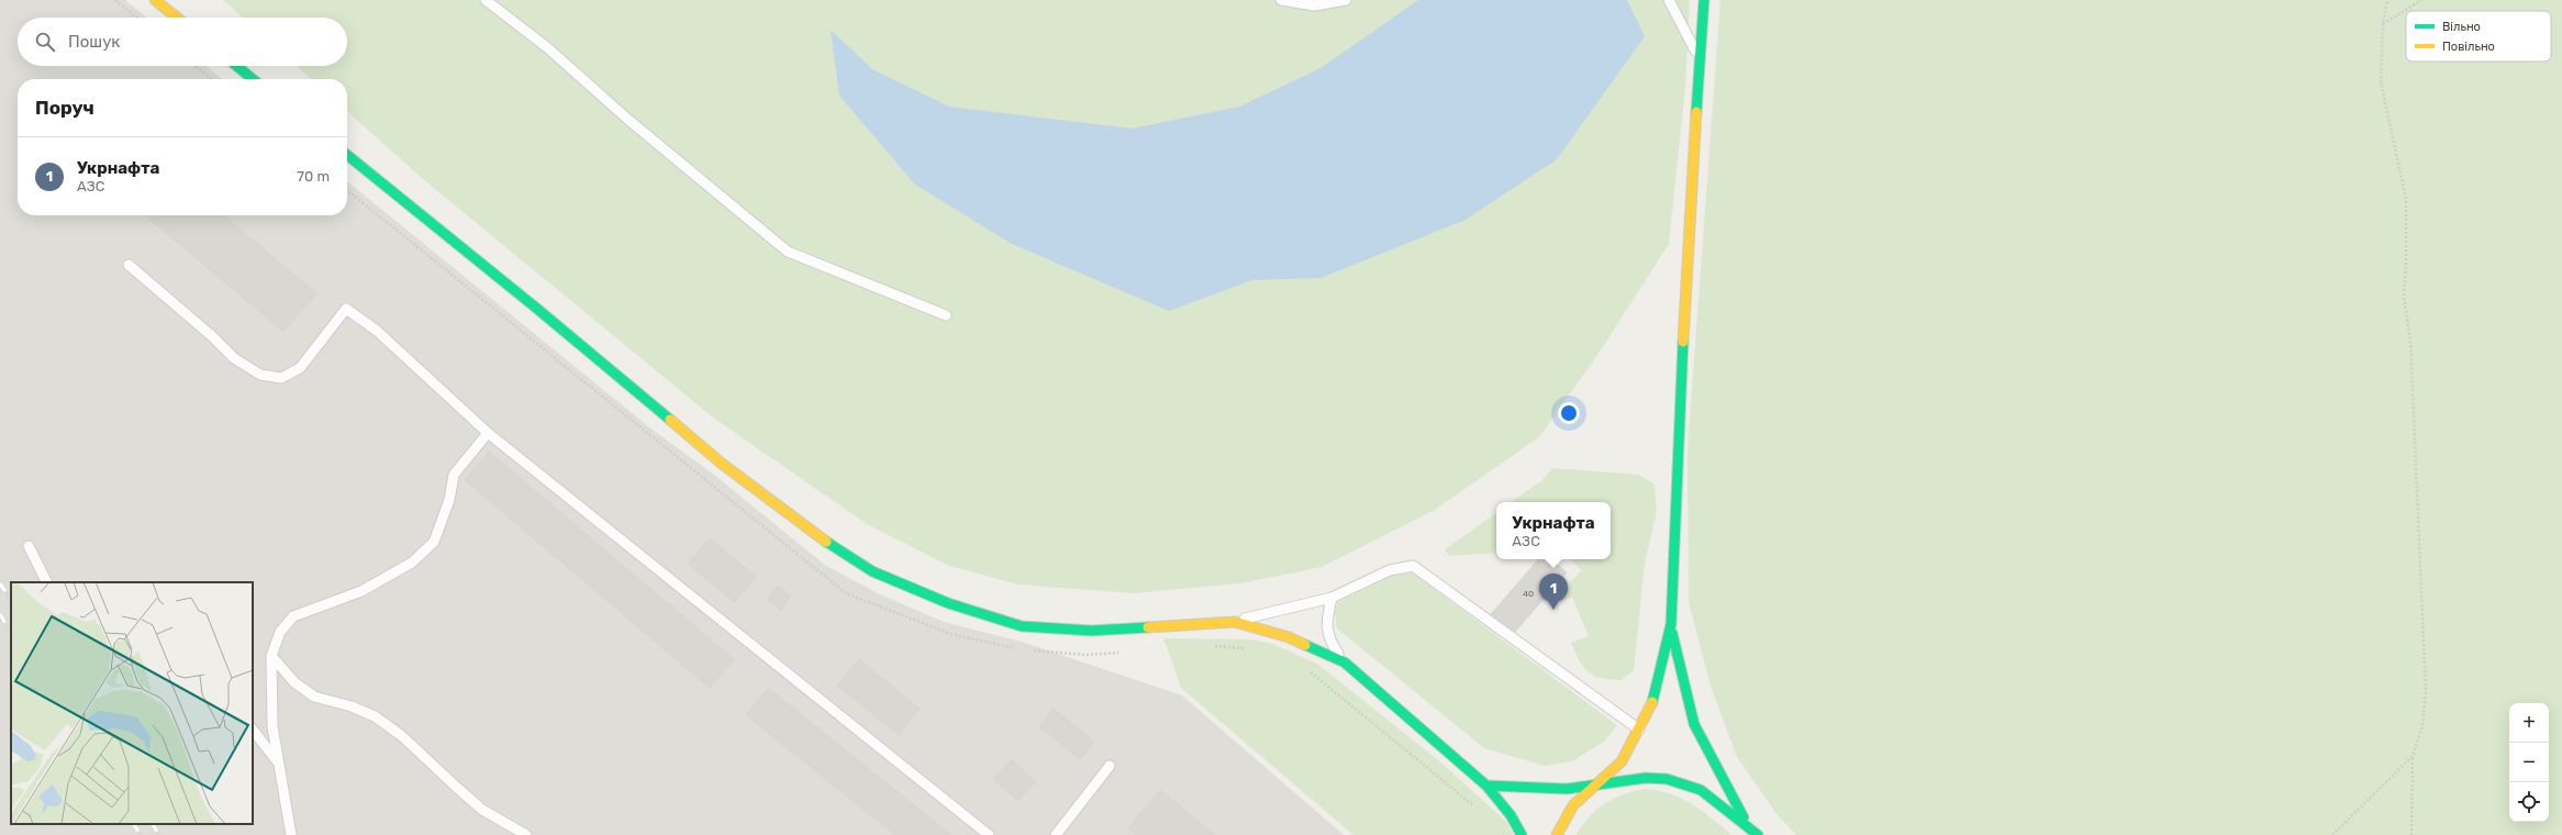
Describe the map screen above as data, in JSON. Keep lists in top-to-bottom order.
{
  "house_numbers": ["40"],
  "legend": ["Вільно", "Повільно"],
  "page": {
    "search": "Пошук",
    "heading": "Поруч",
    "list": [
      {
        "mark": "1",
        "name": "Укрнафта",
        "note": "АЗС",
        "value": "70 m"
      }
    ],
    "popup": ["Укрнафта", "АЗС"],
    "pins": "1",
    "map_buttons": ["+", "−"]
  }
}
